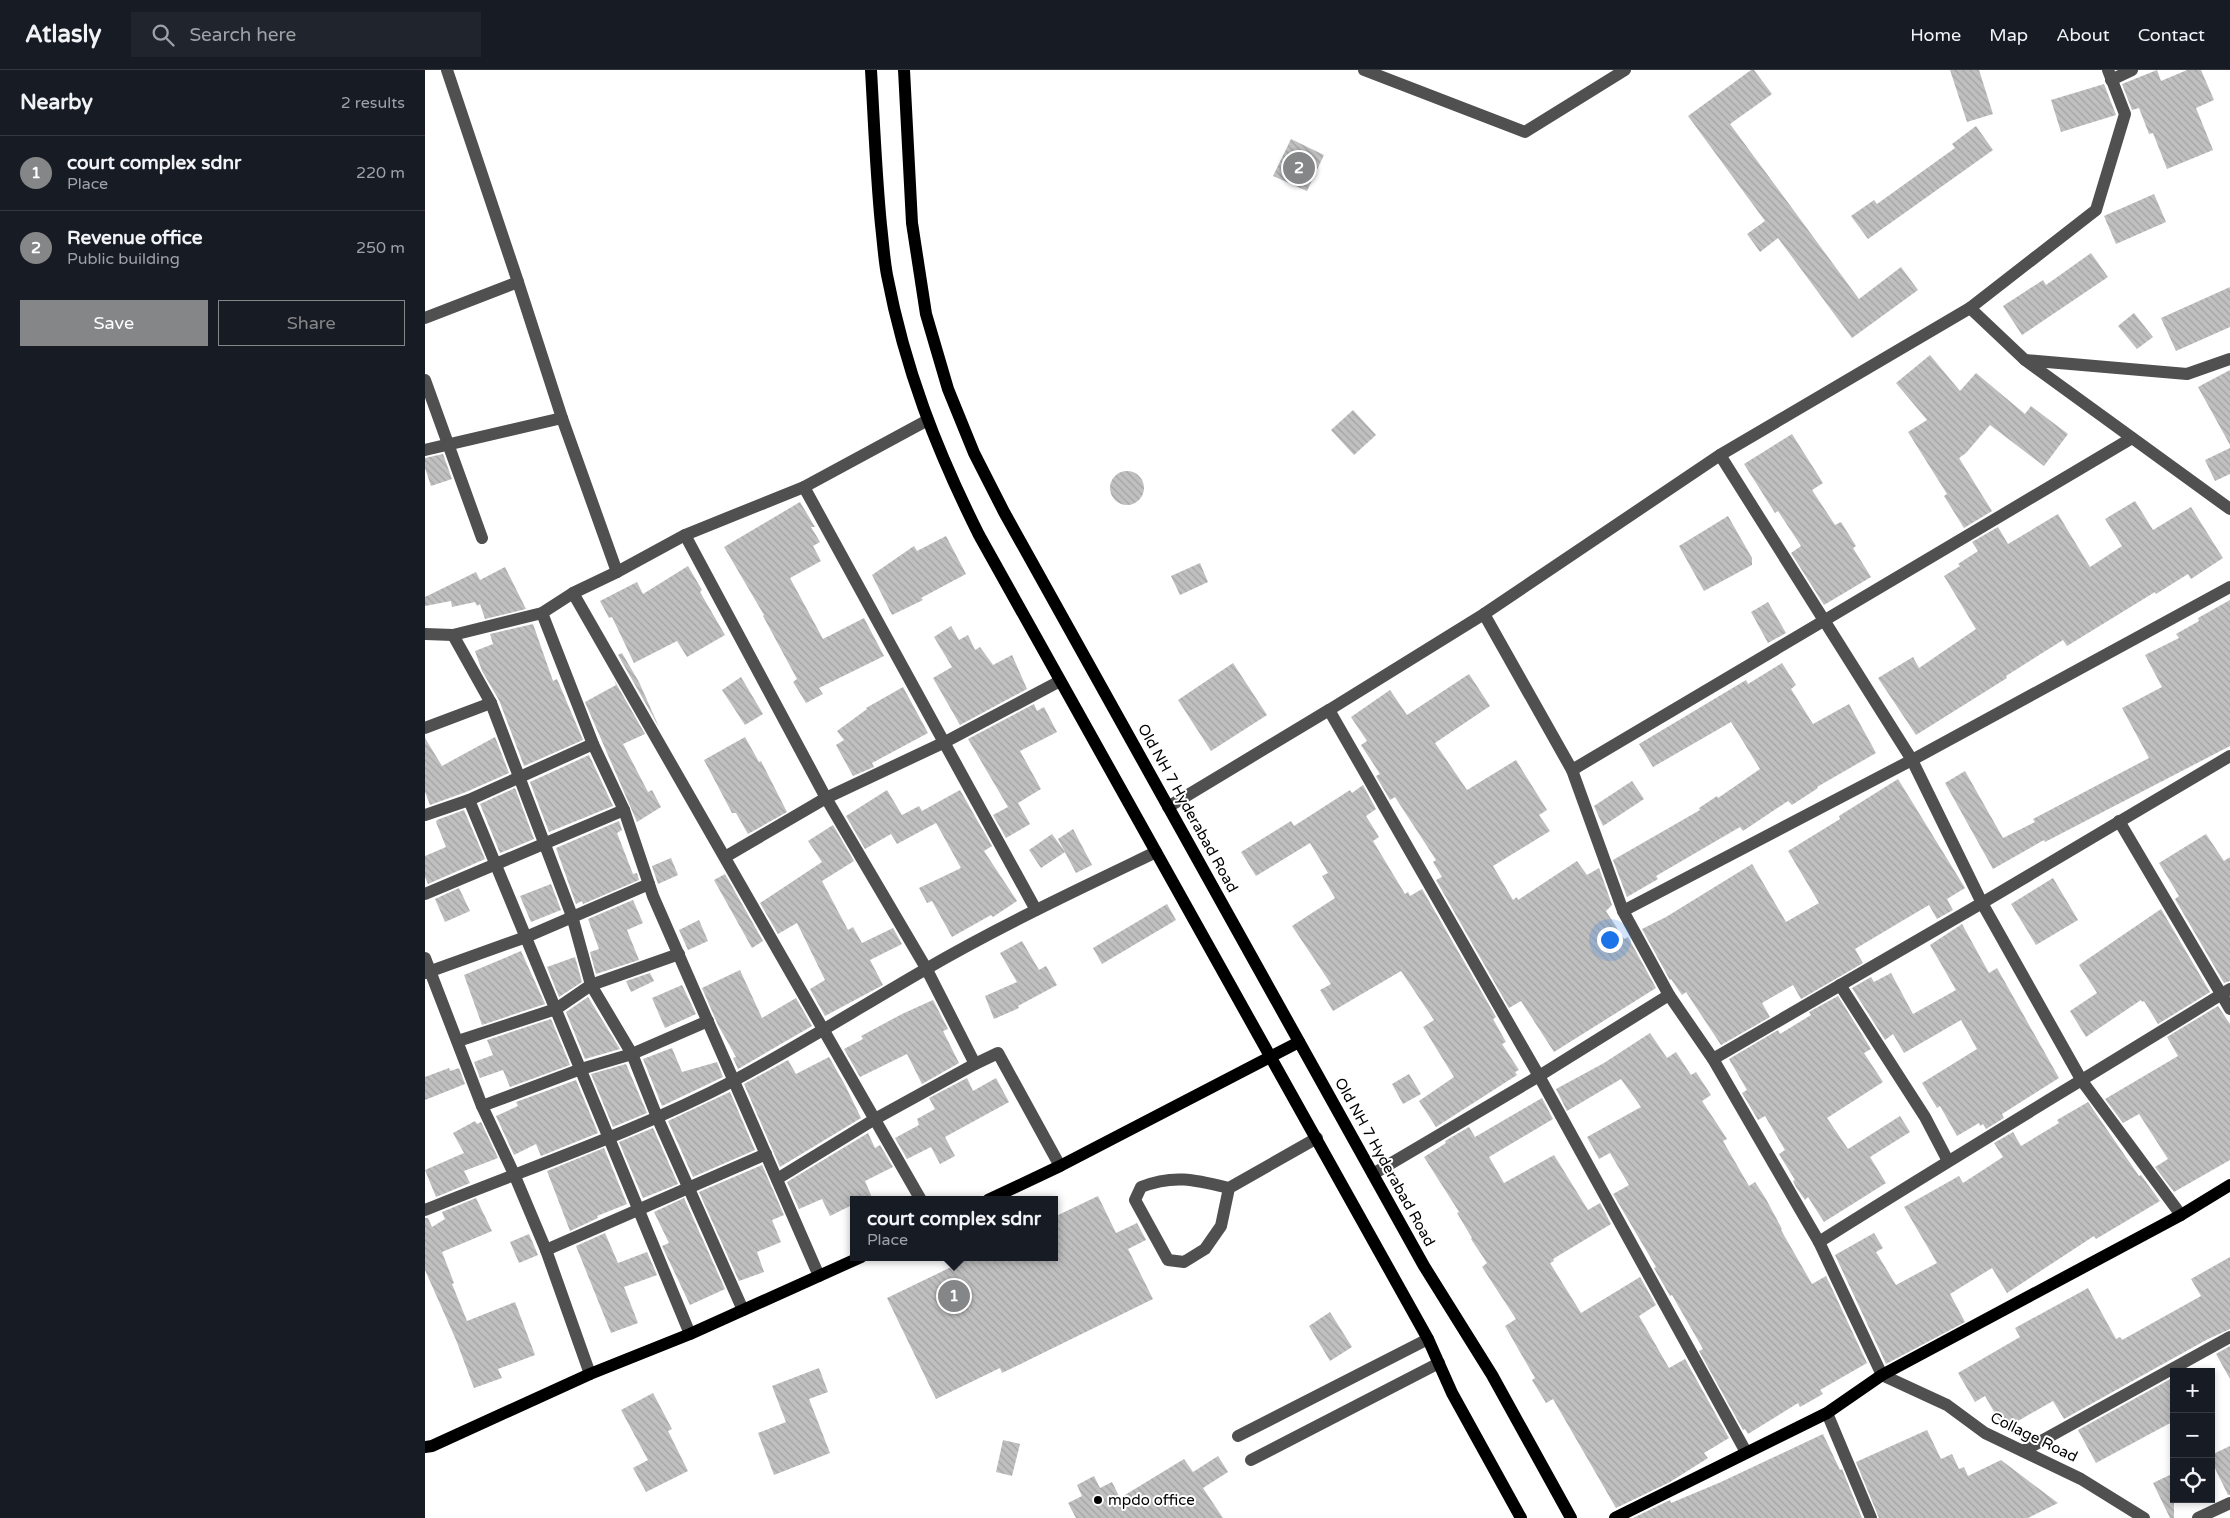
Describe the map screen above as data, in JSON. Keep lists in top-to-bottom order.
{
  "streets": {
    "main road": ["Old NH 7 Hyderabad Road"],
    "street": ["Collage Road"]
  },
  "places": ["mpdo office"],
  "page": {
    "header": "Atlasly",
    "search": "Search here",
    "nav": [
      "Home",
      "Map",
      "About",
      "Contact"
    ],
    "heading": ["Nearby", "2 results"],
    "list": [
      {
        "mark": "1",
        "name": "court complex sdnr",
        "note": "Place",
        "value": "220 m"
      },
      {
        "mark": "2",
        "name": "Revenue office",
        "note": "Public building",
        "value": "250 m"
      }
    ],
    "pins": ["2", "1"],
    "buttons": ["Save", "Share"],
    "popup": ["court complex sdnr", "Place"],
    "map_buttons": ["+", "−"]
  }
}
